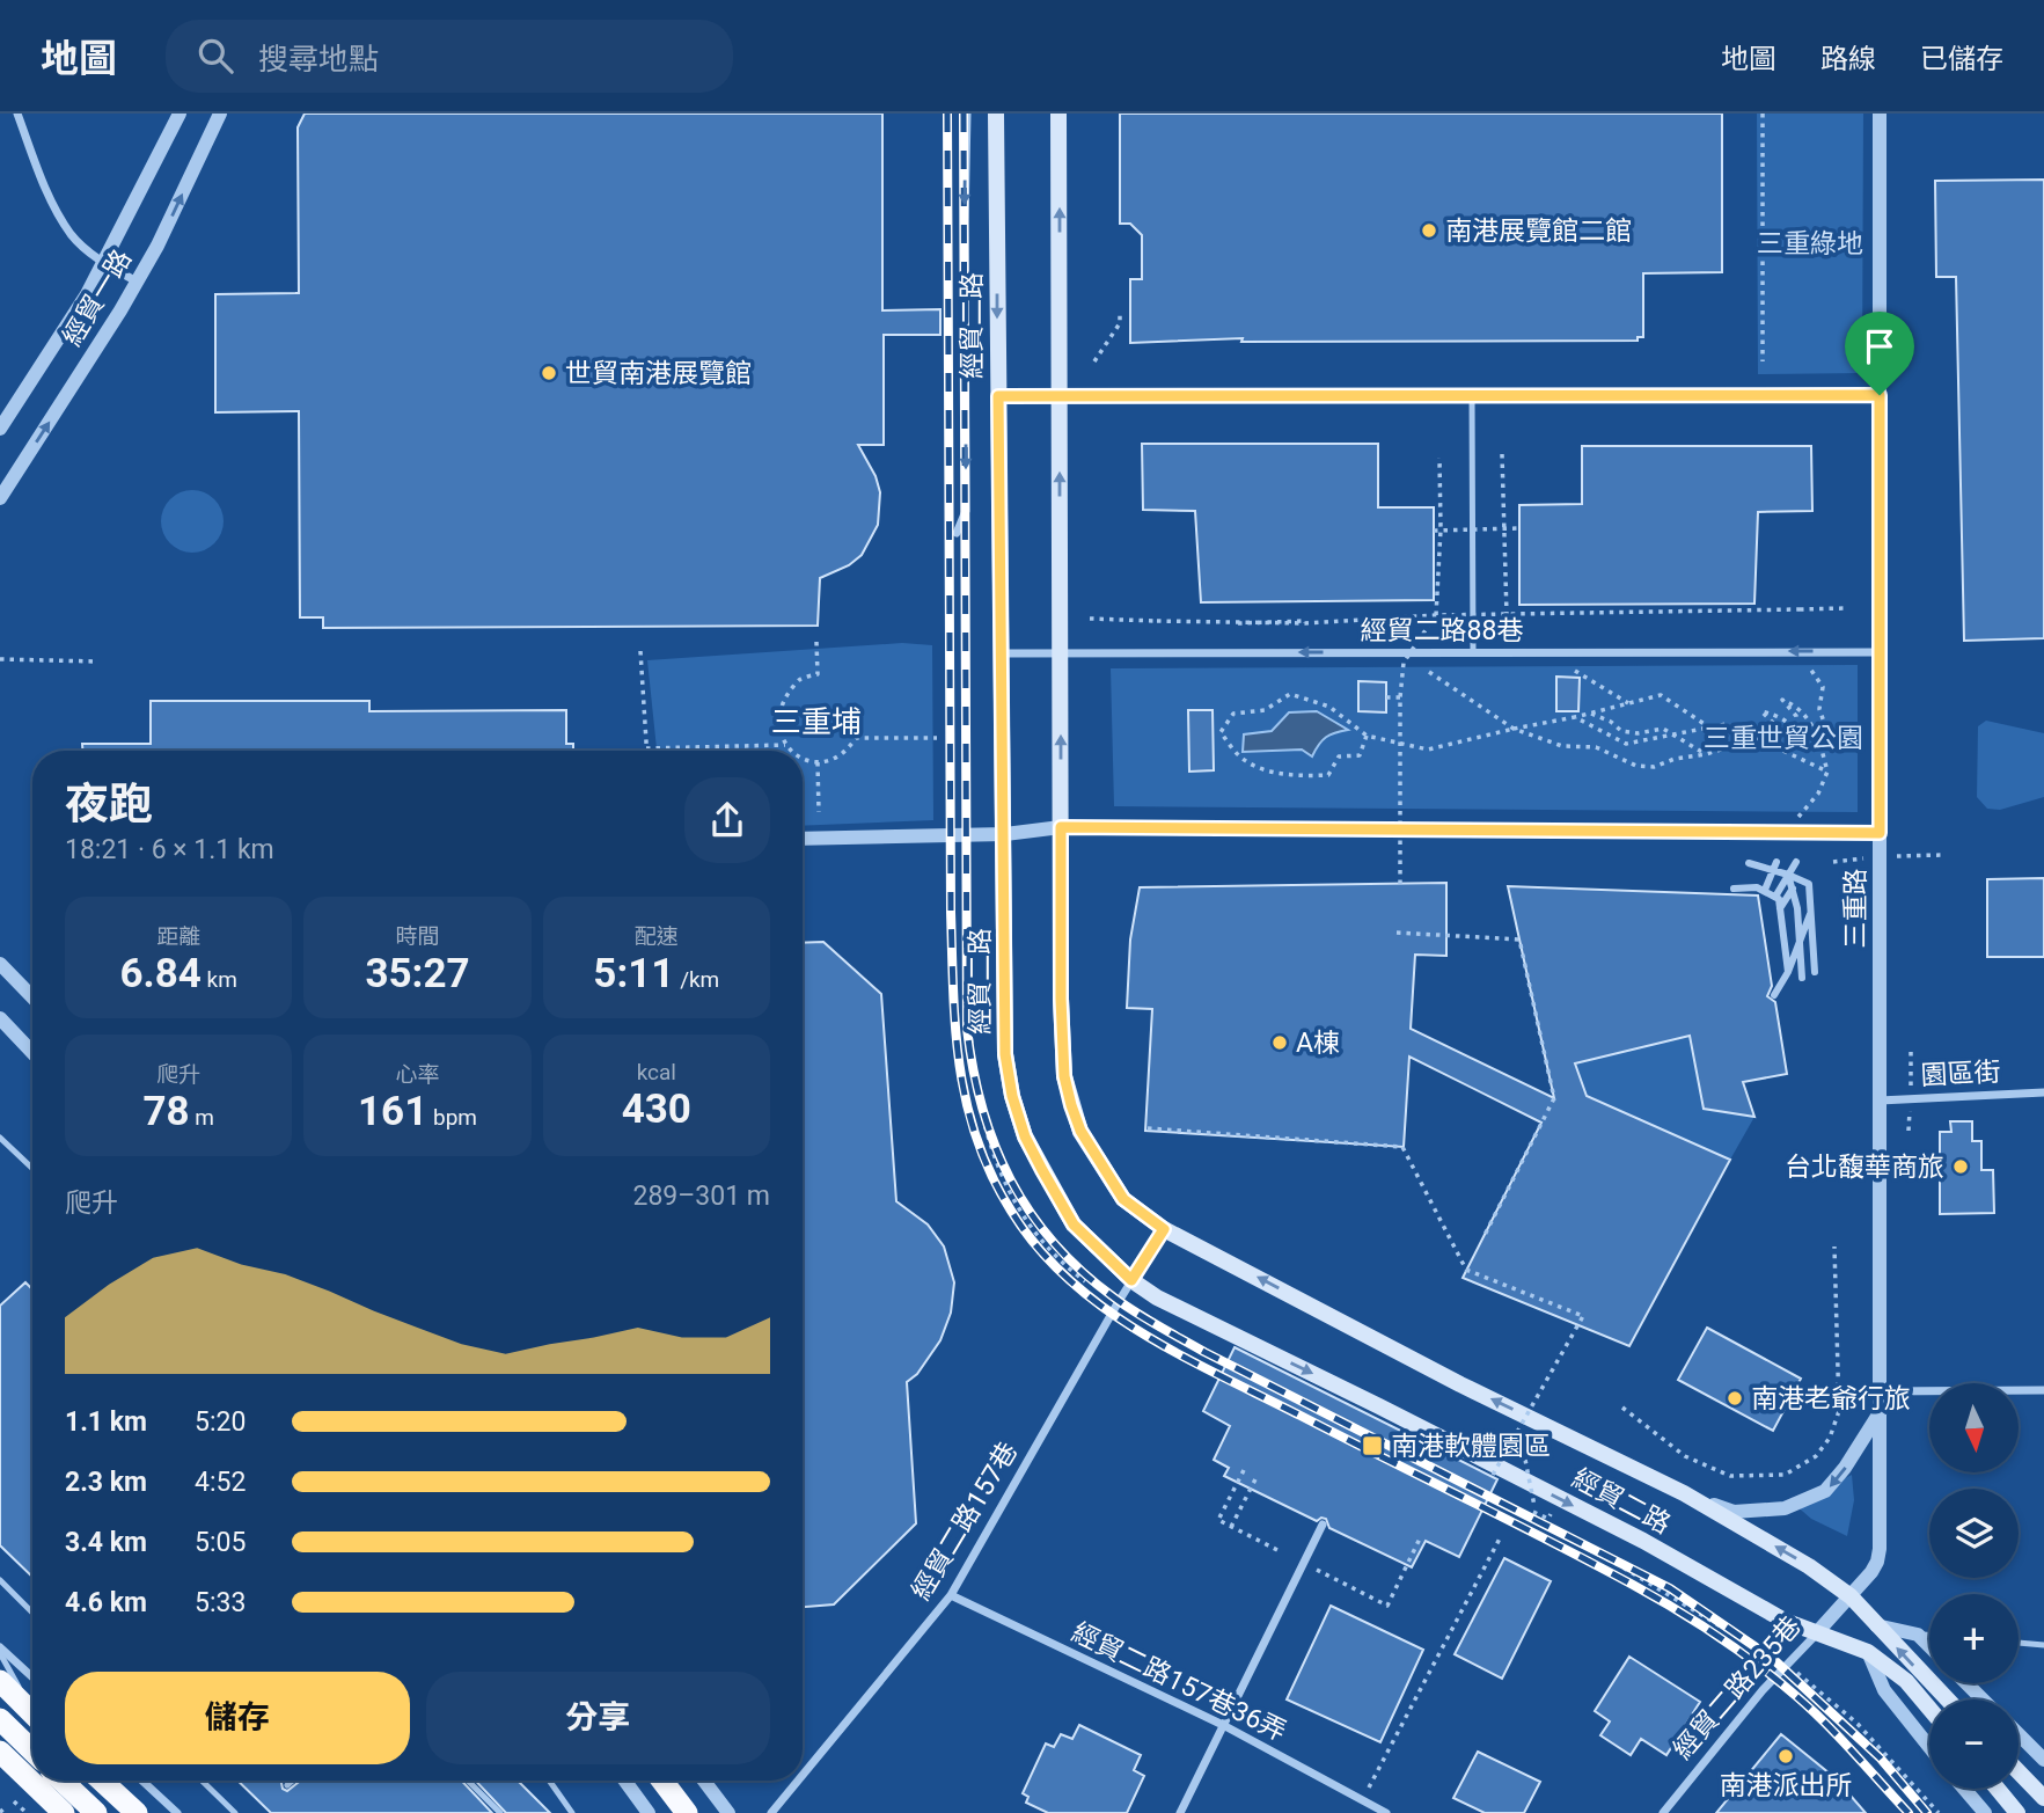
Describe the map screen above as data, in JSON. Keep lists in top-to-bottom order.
{
  "streets": {
    "main road": ["經貿二路"],
    "street": [
      "經貿一路",
      "經貿二路88巷",
      "三重路",
      "園區街",
      "經貿二路157巷",
      "經貿二路157巷36弄",
      "經貿二路235巷"
    ]
  },
  "crossings": [
    ["經貿二路", "經貿二路88巷"],
    ["經貿二路", "三重路"],
    ["經貿二路", "經貿二路157巷"],
    ["經貿二路", "經貿二路235巷"],
    ["經貿二路88巷", "三重路"],
    ["三重路", "園區街"],
    ["三重路", "經貿二路235巷"],
    ["經貿二路157巷", "經貿二路157巷36弄"]
  ],
  "one_way": ["經貿二路88巷"],
  "districts": ["三重埔"],
  "parks": ["三重綠地", "三重世貿公園"],
  "places": {
    "other": [
      "南港展覽館二館",
      "世貿南港展覽館",
      "A棟",
      "台北馥華商旅",
      "南港老爺行旅",
      "南港派出所"
    ],
    "transit": ["南港軟體園區"]
  },
  "north": "bottom",
  "page": {
    "header": "地圖",
    "search": "搜尋地點",
    "nav": ["地圖", "路線", "已儲存"],
    "heading": ["夜跑", "18:21 · 6 × 1.1 km"],
    "stats": [
      ["距離", "6.84 km"],
      ["時間", "35:27"],
      ["配速", "5:11 /km"],
      ["爬升", "78 m"],
      ["心率", "161 bpm"],
      ["kcal", "430"]
    ],
    "chart": ["爬升", "289–301 m"],
    "map_buttons": ["+", "−"],
    "list": [
      {
        "name": "1.1 km",
        "note": "5:20"
      },
      {
        "name": "2.3 km",
        "note": "4:52"
      },
      {
        "name": "3.4 km",
        "note": "5:05"
      },
      {
        "name": "4.6 km",
        "note": "5:33"
      }
    ],
    "buttons": ["儲存", "分享"]
  }
}
